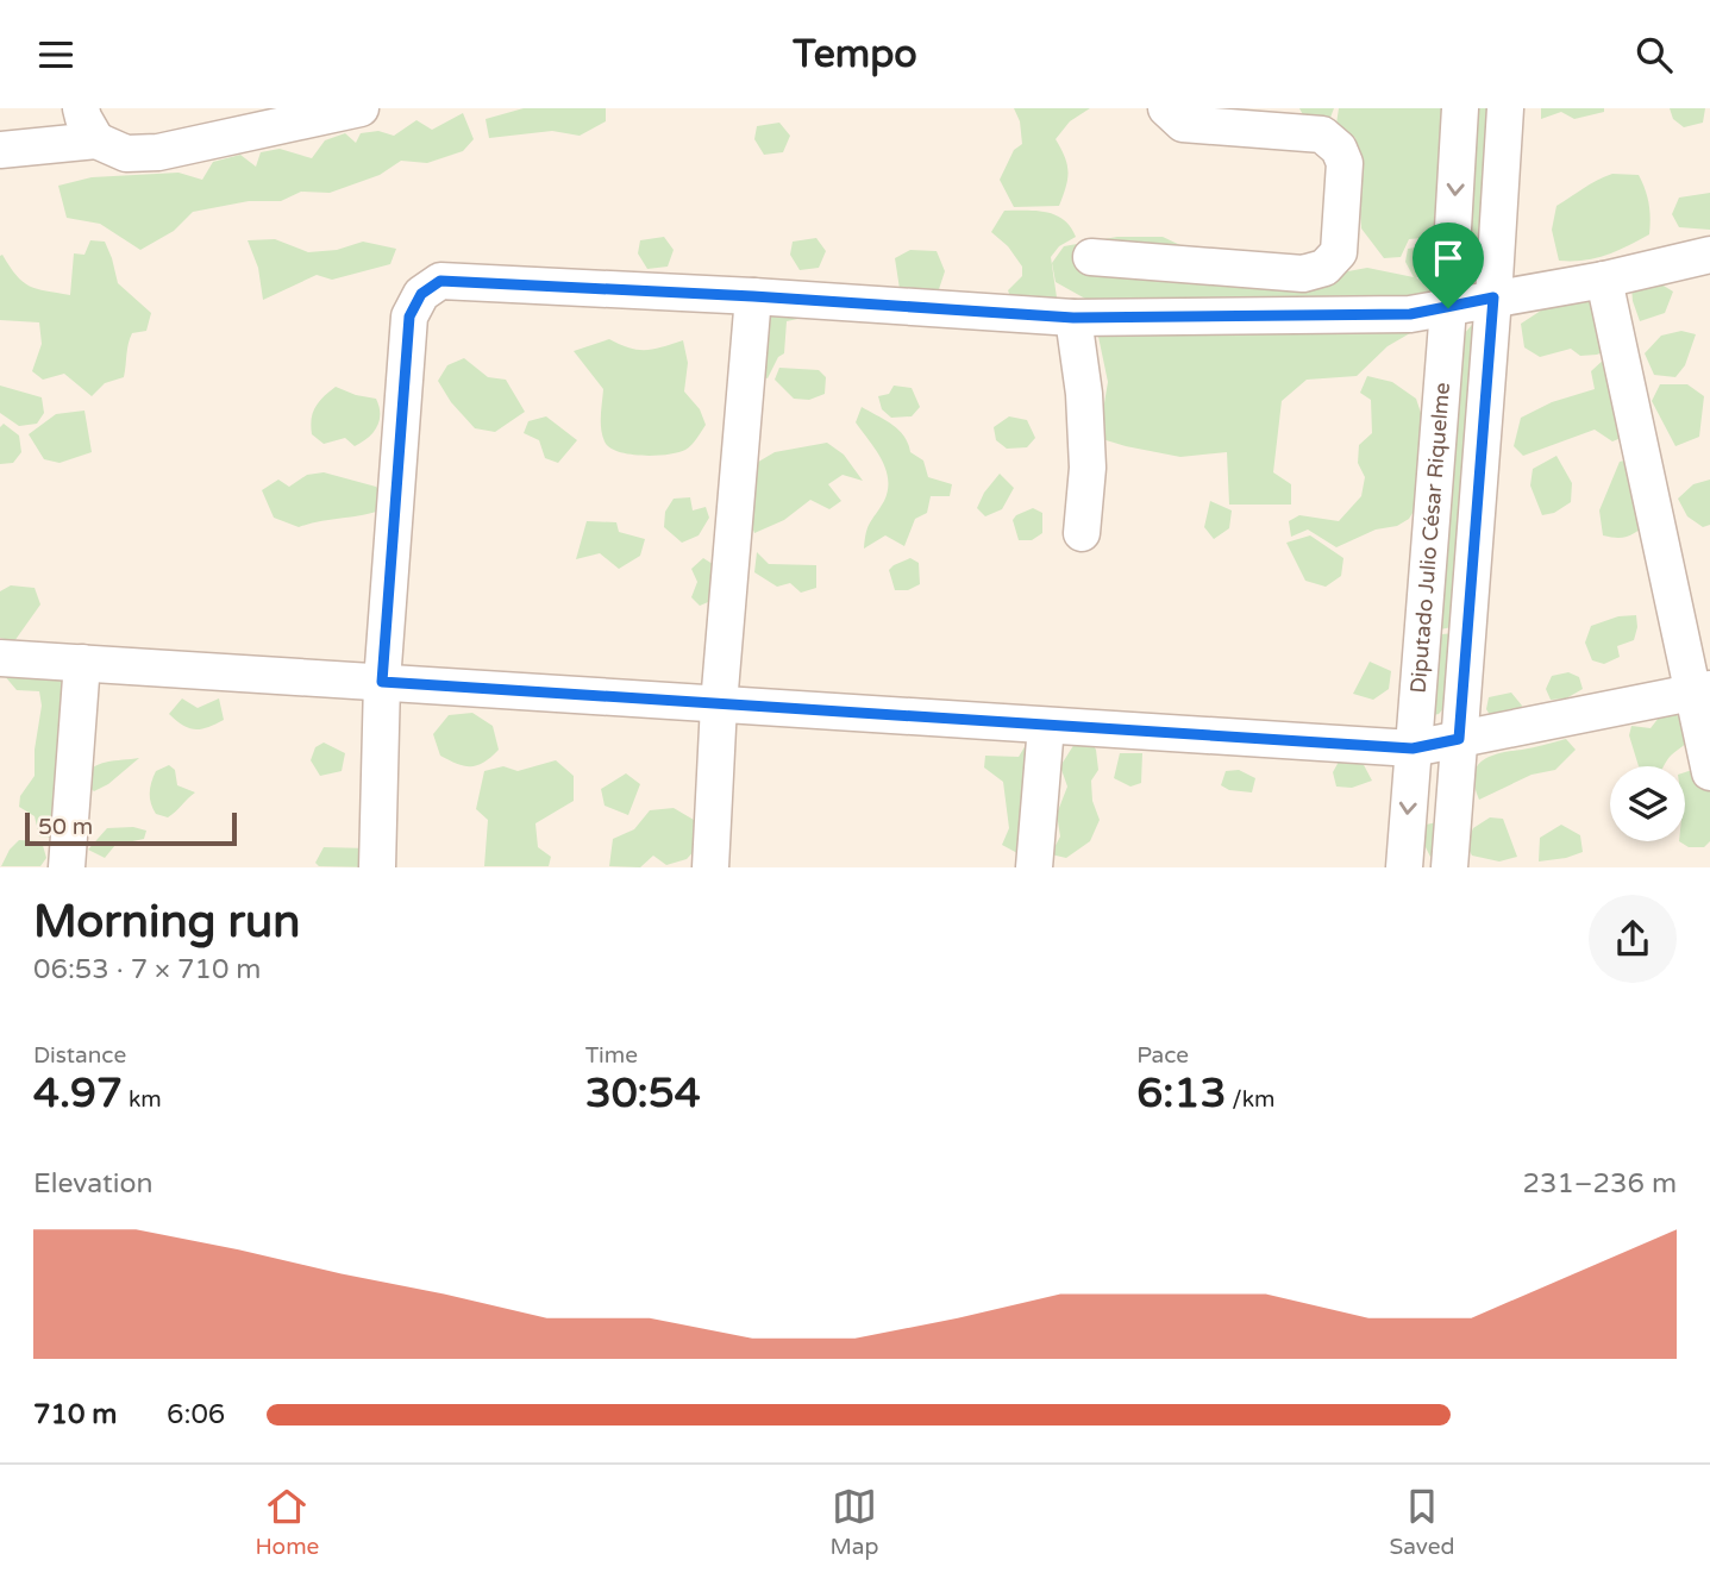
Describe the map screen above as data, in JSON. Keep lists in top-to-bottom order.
{
  "streets": {
    "street": ["Diputado Julio César Riquelme"]
  },
  "scale_bar": "50 m",
  "page": {
    "header": "Tempo",
    "scale": "50 m",
    "heading": ["Morning run", "06:53 · 7 × 710 m"],
    "stats": [
      ["Distance", "4.97 km"],
      ["Time", "30:54"],
      ["Pace", "6:13 /km"]
    ],
    "chart": ["Elevation", "231–236 m"],
    "list": [
      {
        "name": "710 m",
        "note": "6:06"
      }
    ],
    "tabs": ["Home", "Map", "Saved"]
  }
}
